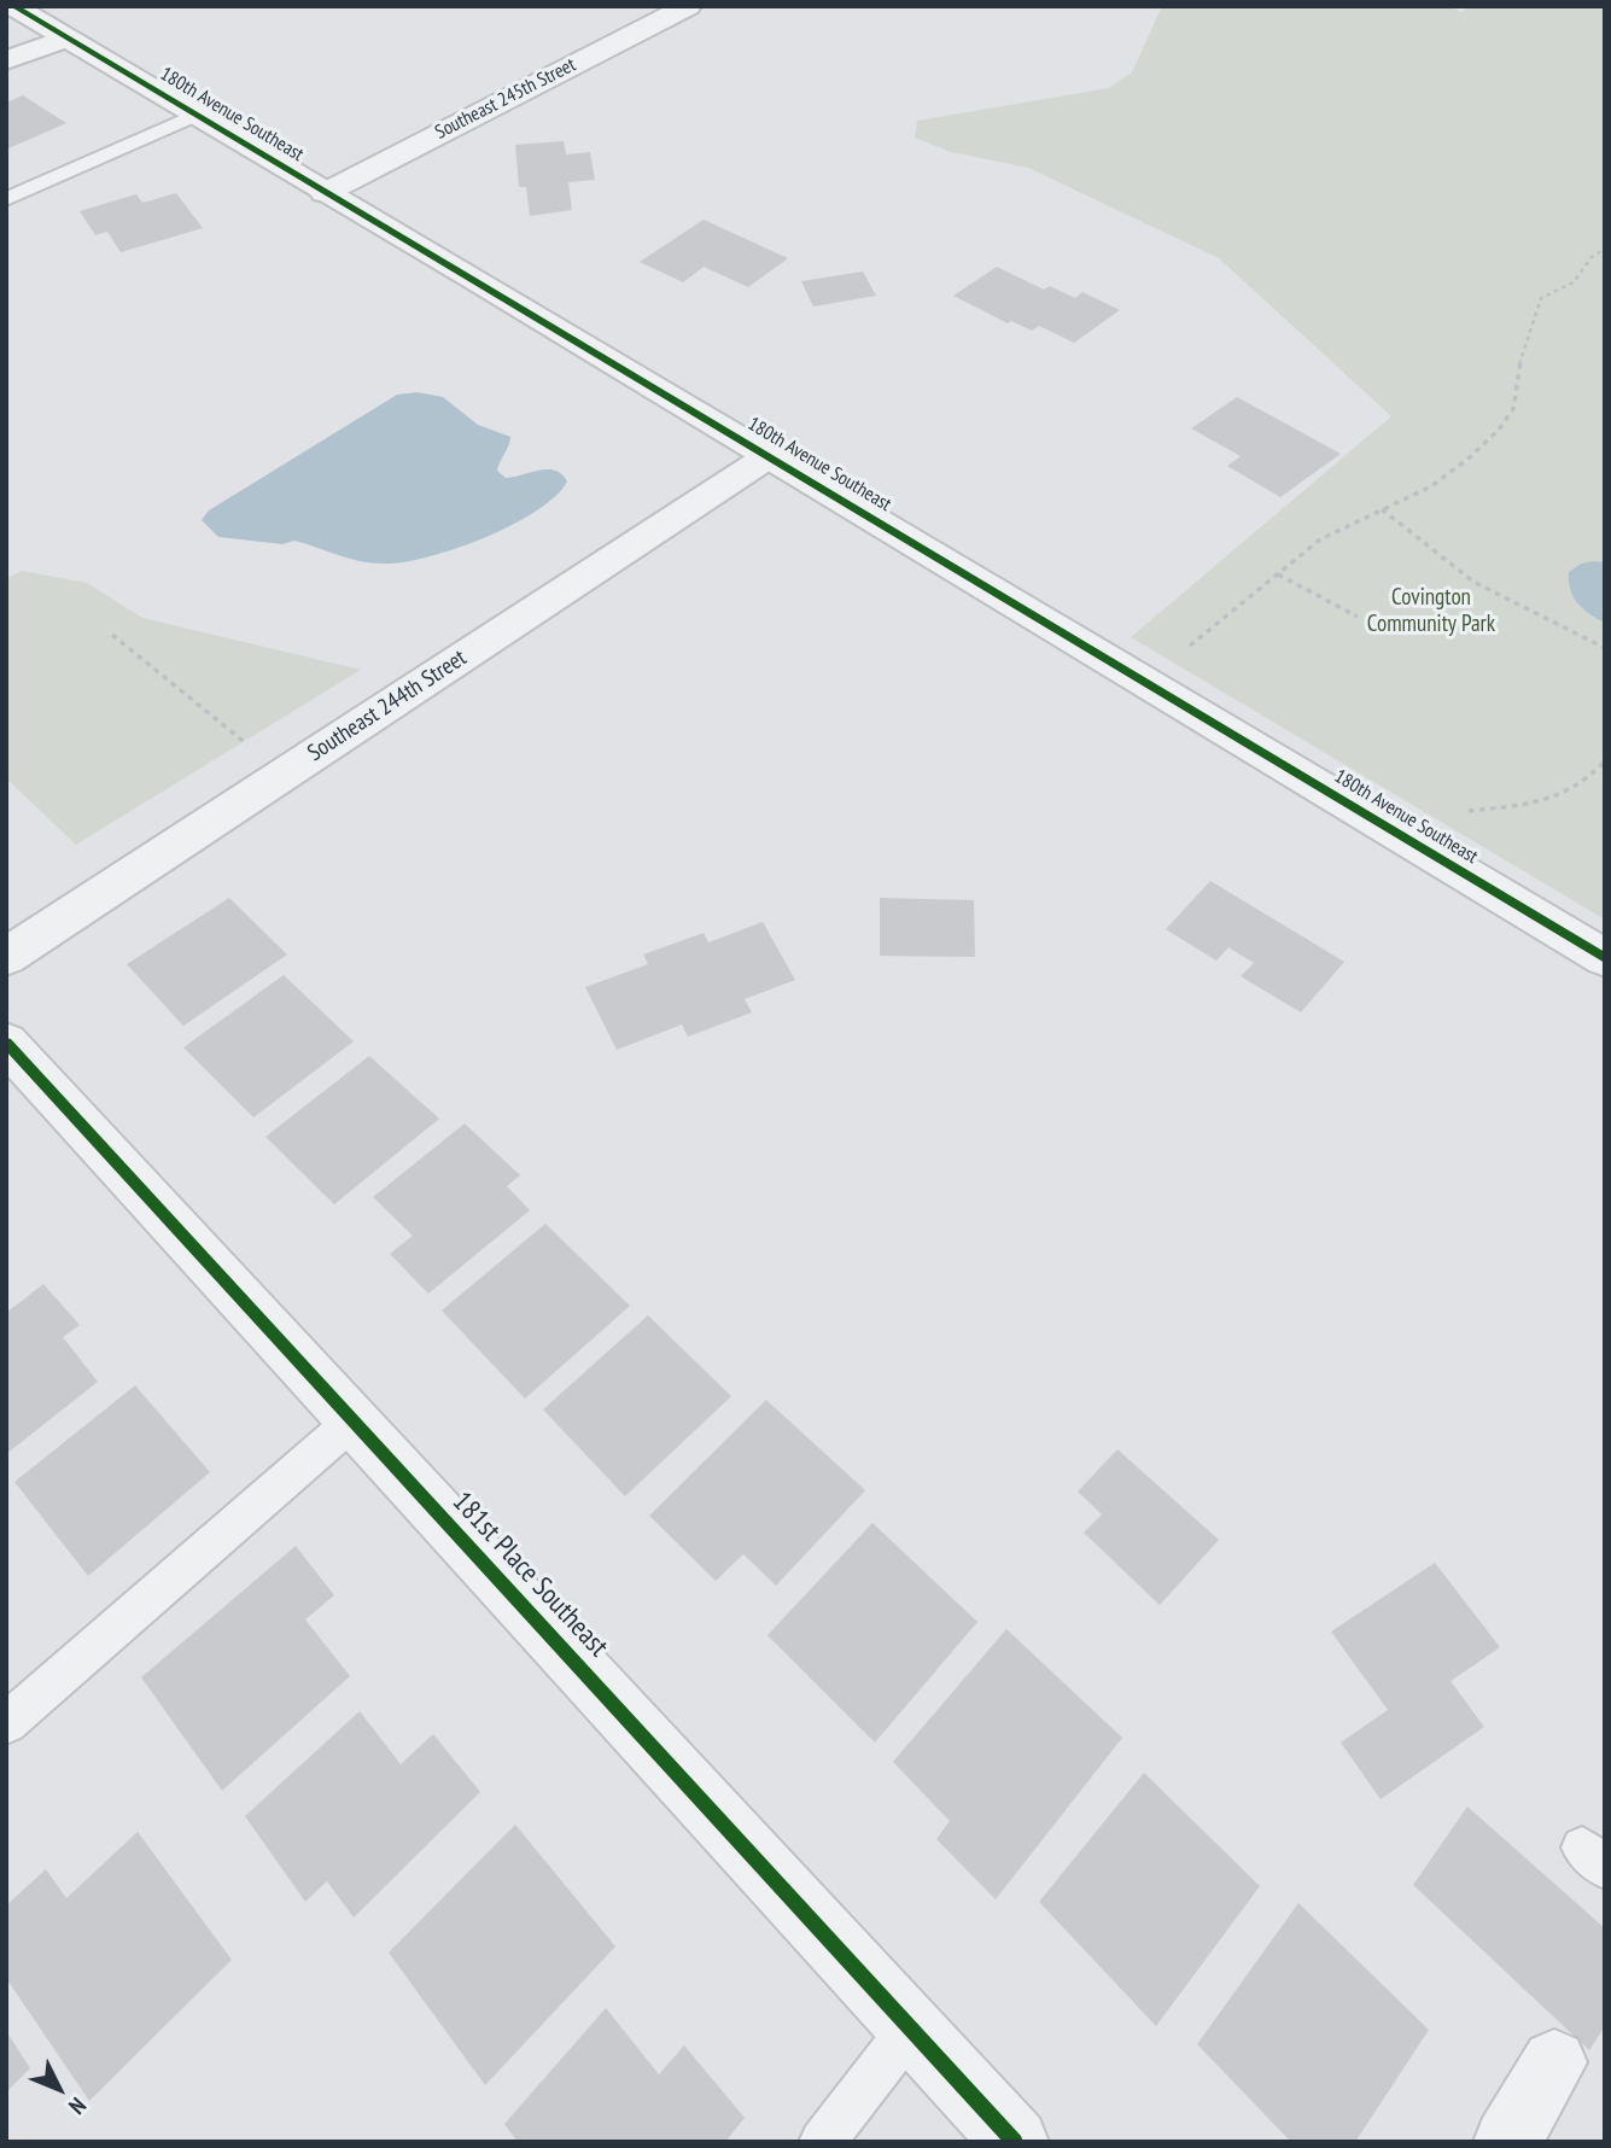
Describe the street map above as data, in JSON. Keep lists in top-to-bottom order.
{
  "streets": {
    "street": [
      "Southeast 245th Street",
      "180th Avenue Southeast",
      "Southeast 244th Street",
      "181st Place Southeast"
    ]
  },
  "crossings": [
    ["Southeast 245th Street", "180th Avenue Southeast"],
    ["180th Avenue Southeast", "Southeast 244th Street"]
  ],
  "parks": ["Covington Community Park"],
  "north": "bottom right"
}
